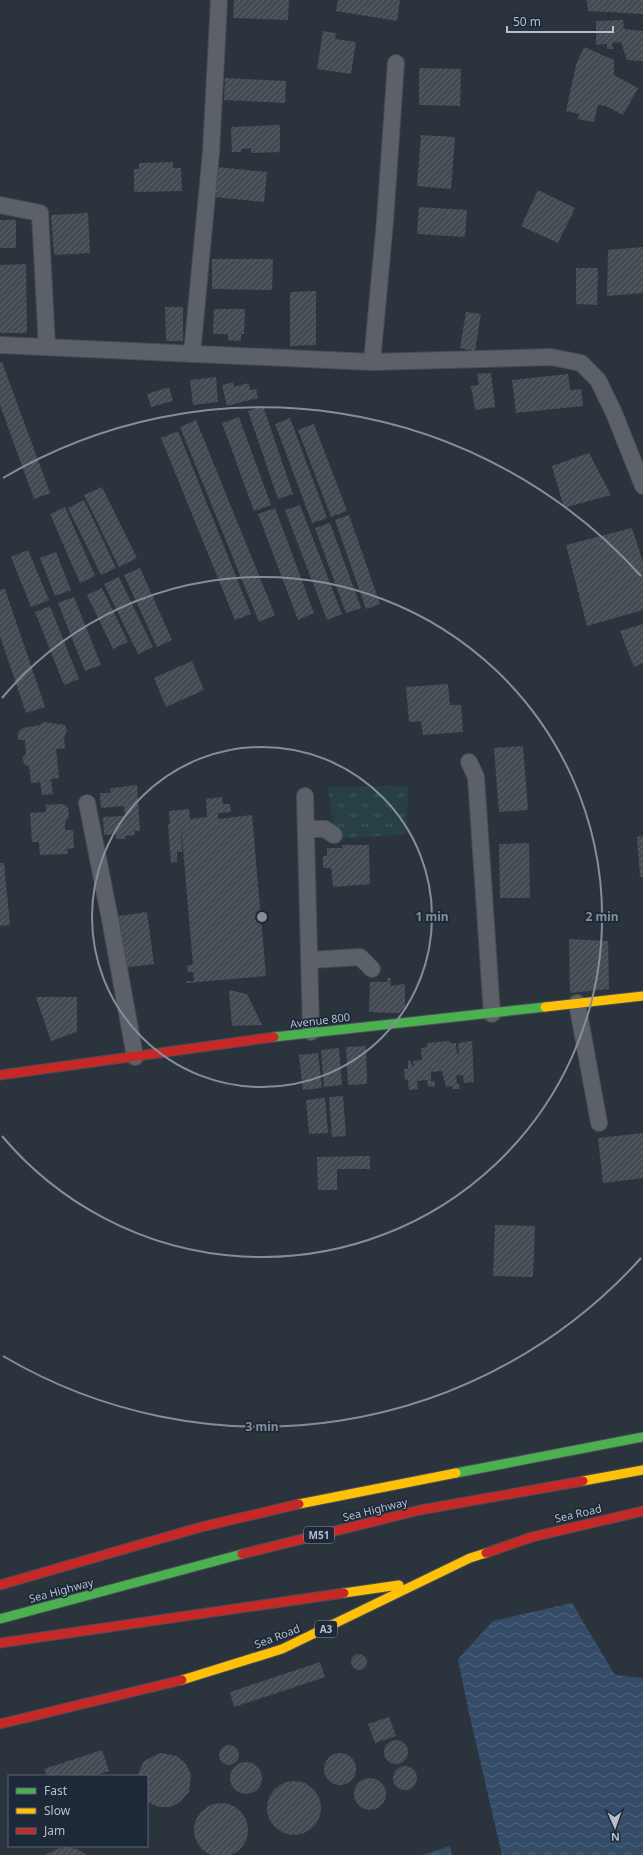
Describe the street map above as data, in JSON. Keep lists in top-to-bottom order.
{
  "streets": {
    "main road": [
      "Avenue 800",
      "Sea Highway",
      "Sea Road",
      "M51",
      "A3"
    ]
  },
  "legend": ["Fast", "Slow", "Jam"],
  "scale_bar": "50 m",
  "north": "bottom",
  "rings": ["1 min", "2 min", "3 min"]
}
